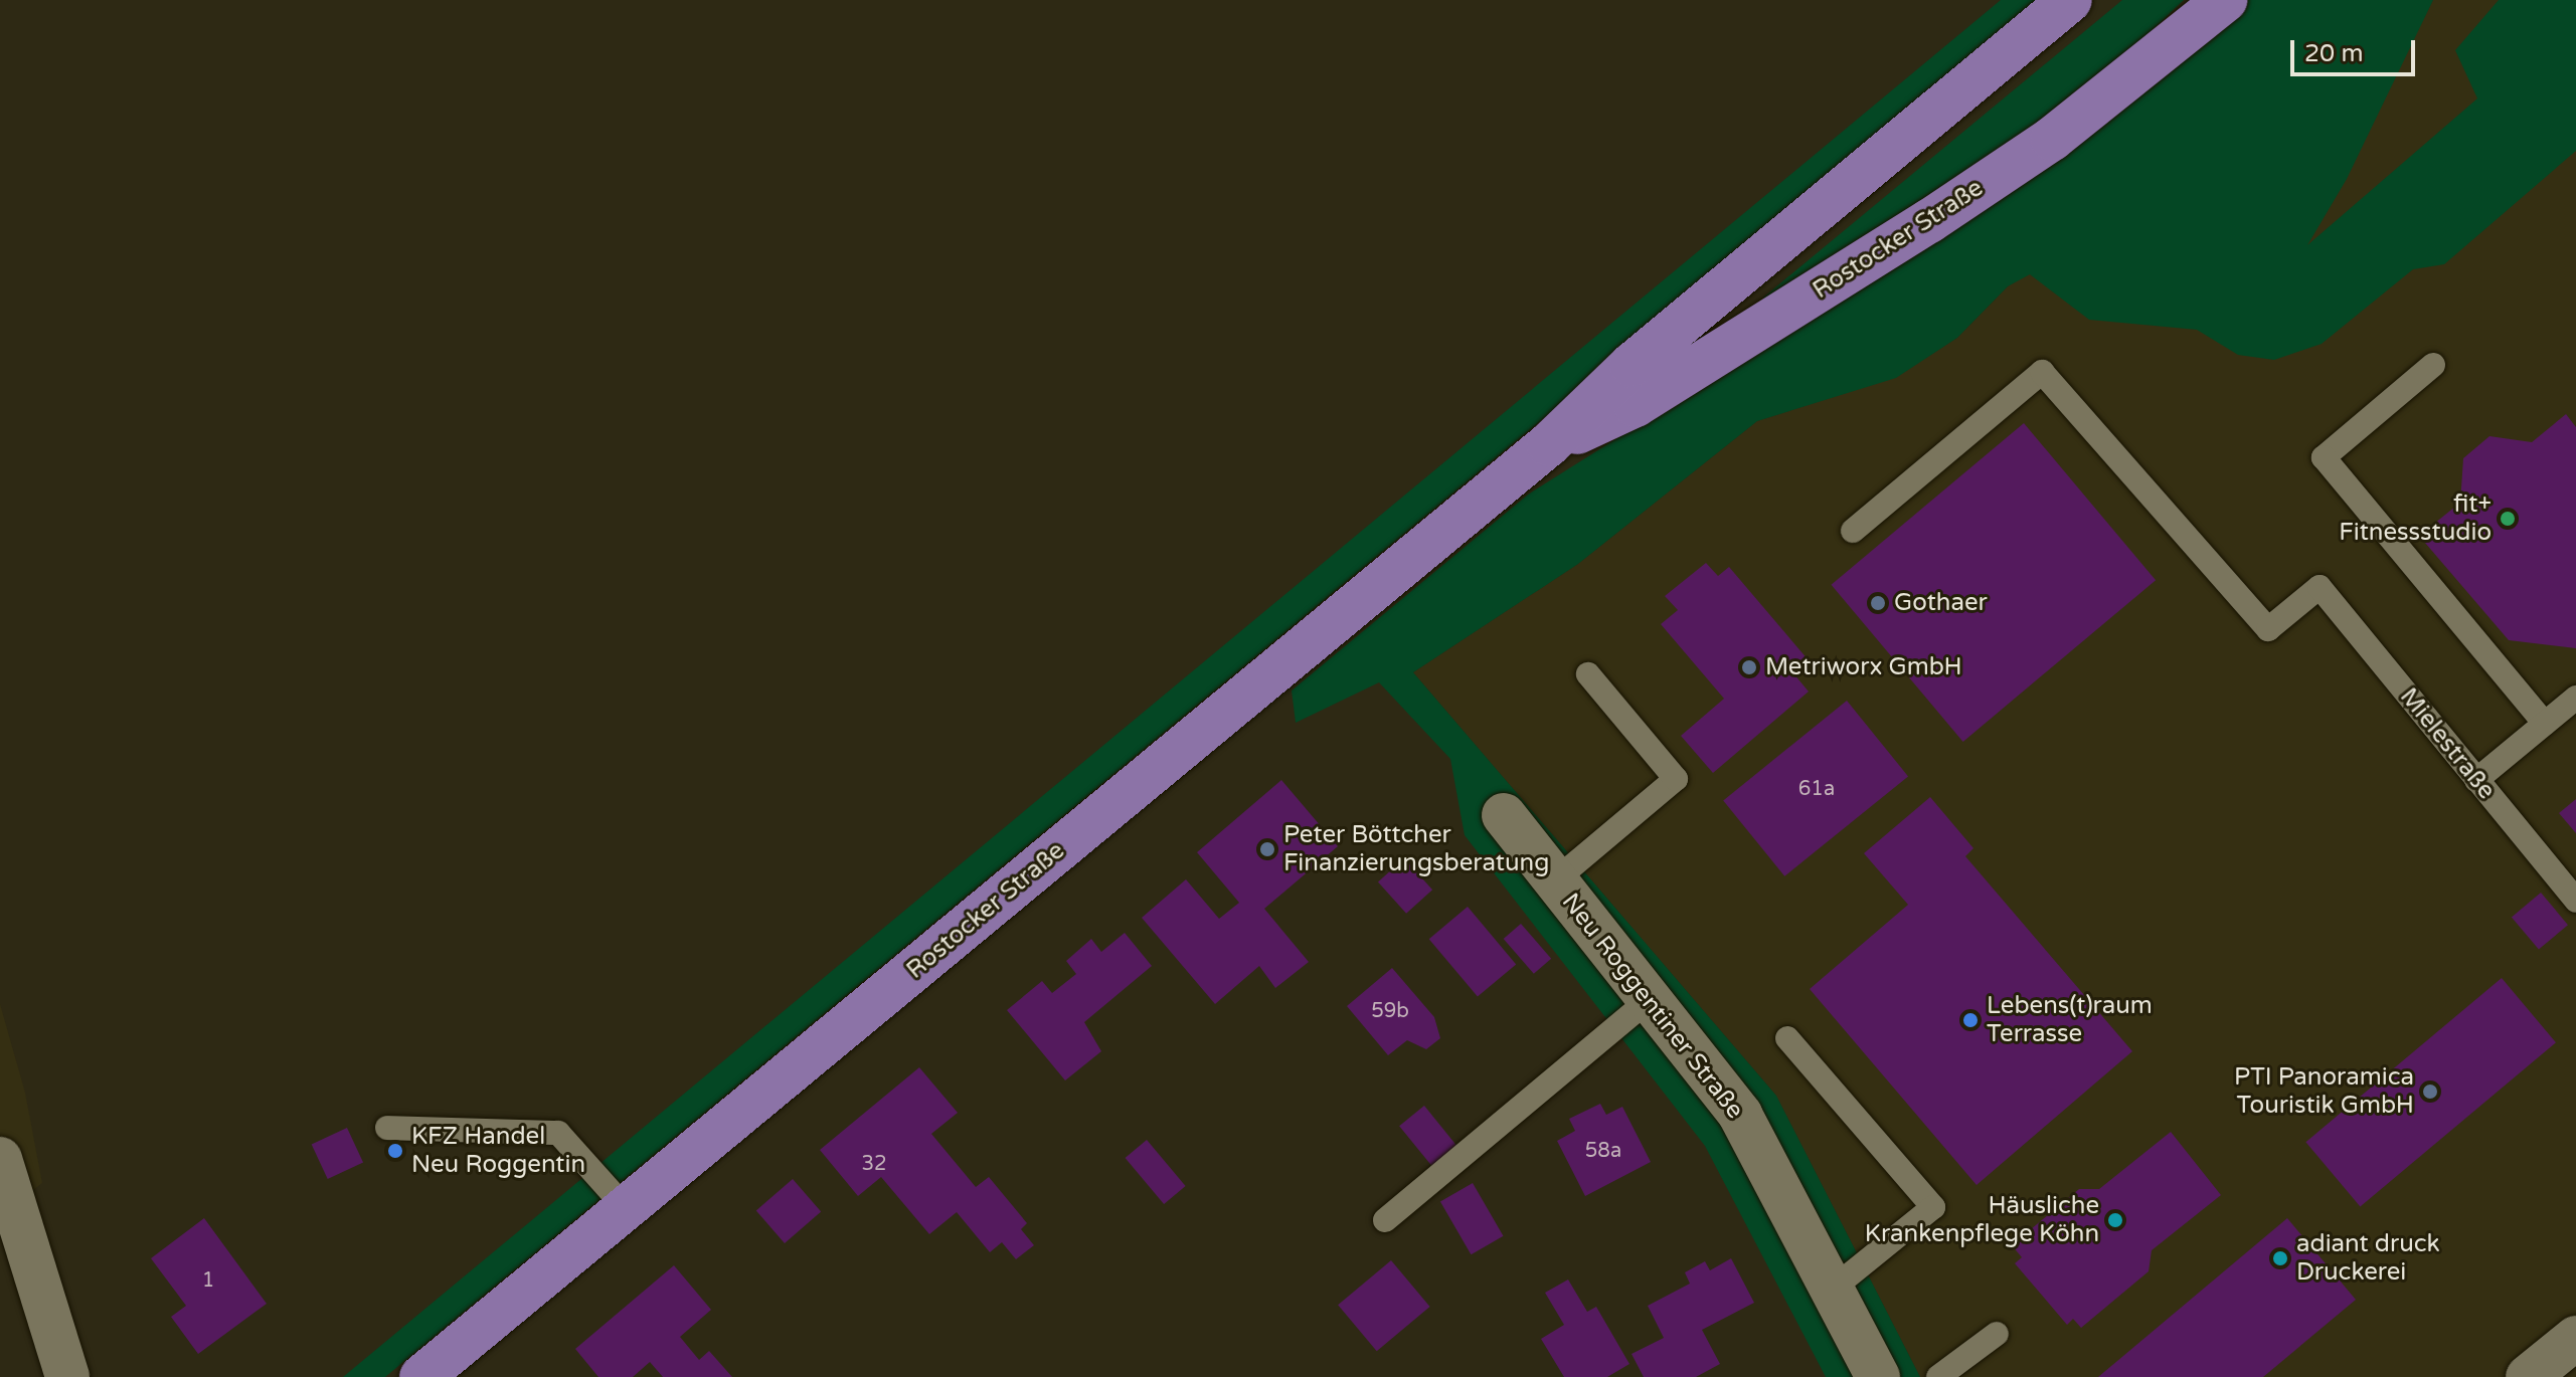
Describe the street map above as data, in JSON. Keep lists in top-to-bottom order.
{
  "streets": {
    "main road": ["Rostocker Straße"],
    "street": ["Neu Roggentiner Straße"],
    "lane": ["Mielestraße"]
  },
  "places": [
    "fit+ Fitnessstudio",
    "Gothaer",
    "Metriworx GmbH",
    "Peter Böttcher Finanzierungsberatung",
    "Lebens(t)raum Terrasse",
    "PTI Panoramica Touristik GmbH",
    "KFZ Handel Neu Roggentin",
    "Häusliche Krankenpflege Köhn",
    "adiant druck Druckerei"
  ],
  "house_numbers": [
    "61a",
    "59b",
    "58a",
    "32",
    "1"
  ],
  "scale_bar": "20 m"
}
